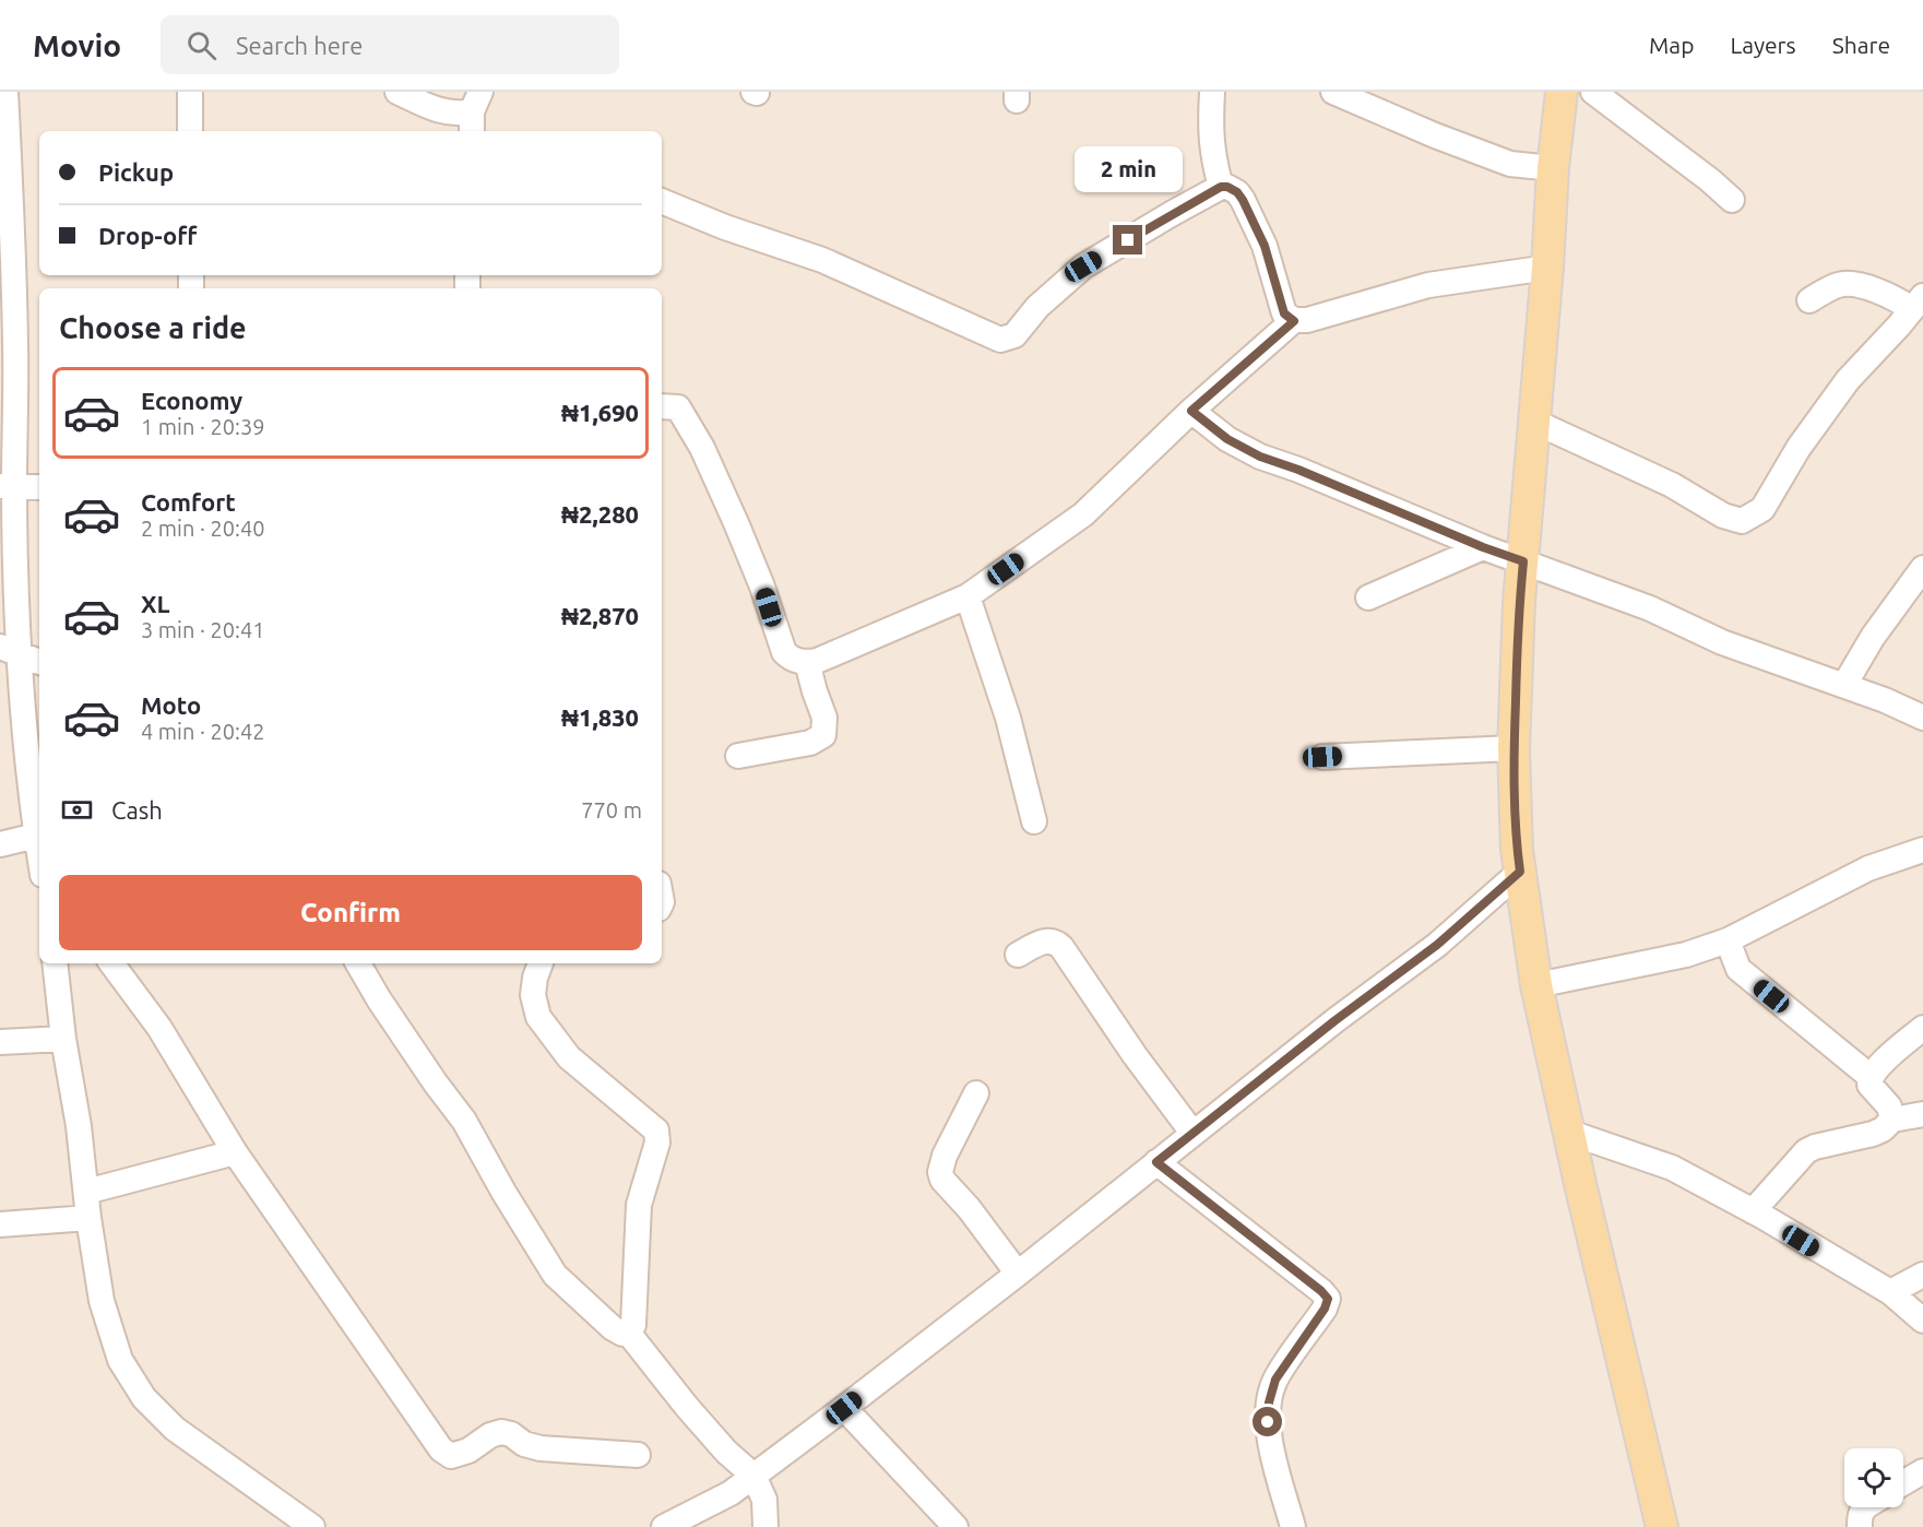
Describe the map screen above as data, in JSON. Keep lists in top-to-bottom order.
{
  "page": {
    "header": "Movio",
    "search": "Search here",
    "nav": ["Map", "Layers", "Share"],
    "banner": ["Pickup", "Drop-off"],
    "bubble": "2 min",
    "heading": "Choose a ride",
    "list": [
      {
        "name": "Economy",
        "note": "1 min · 20:39",
        "value": "₦1,690"
      },
      {
        "name": "Comfort",
        "note": "2 min · 20:40",
        "value": "₦2,280"
      },
      {
        "name": "XL",
        "note": "3 min · 20:41",
        "value": "₦2,870"
      },
      {
        "name": "Moto",
        "note": "4 min · 20:42",
        "value": "₦1,830"
      }
    ],
    "pay": ["Cash", "770 m"],
    "buttons": "Confirm"
  }
}
